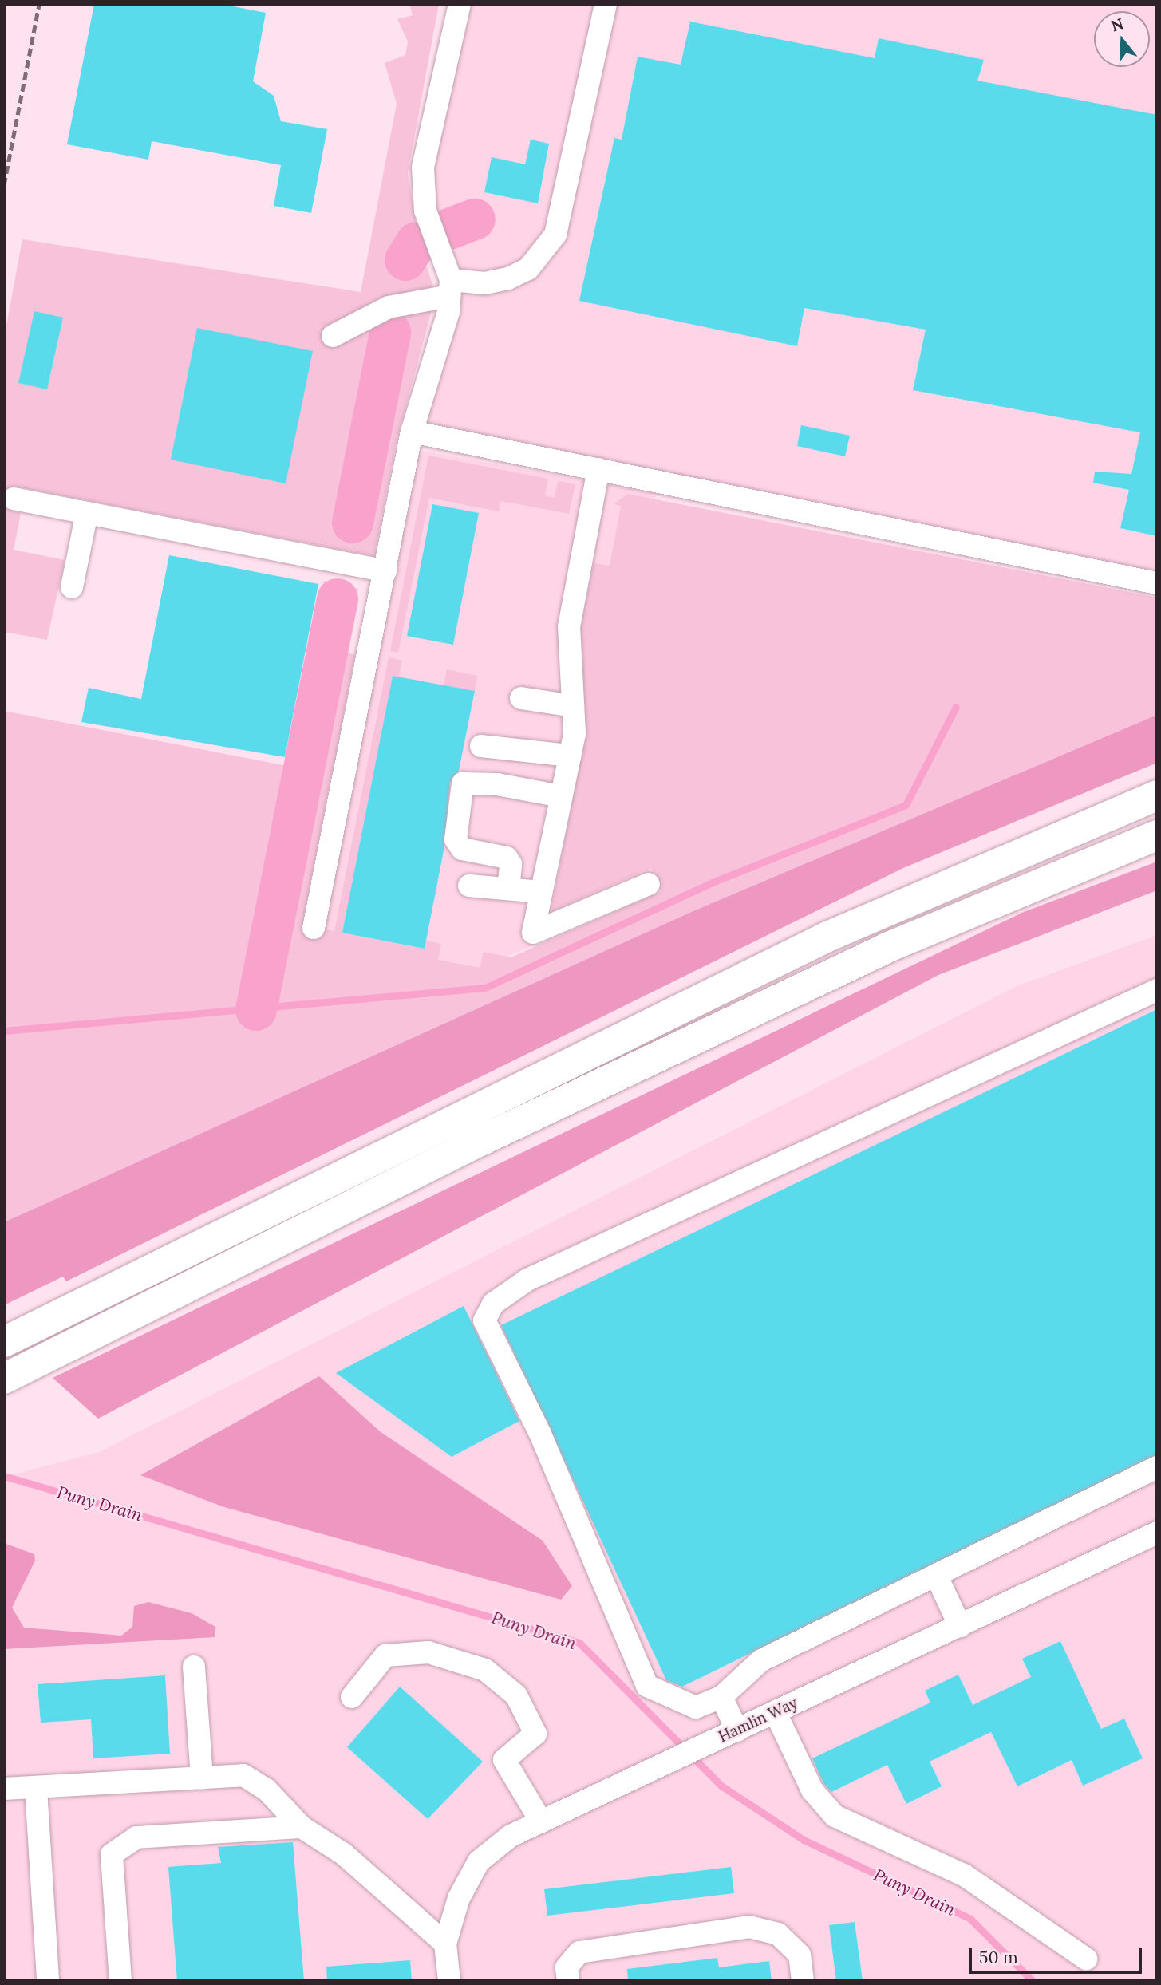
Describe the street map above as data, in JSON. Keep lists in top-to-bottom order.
{
  "streets": {
    "street": ["Hamlin Way"]
  },
  "water": ["Puny Drain"],
  "scale_bar": "50 m",
  "north": "top"
}
